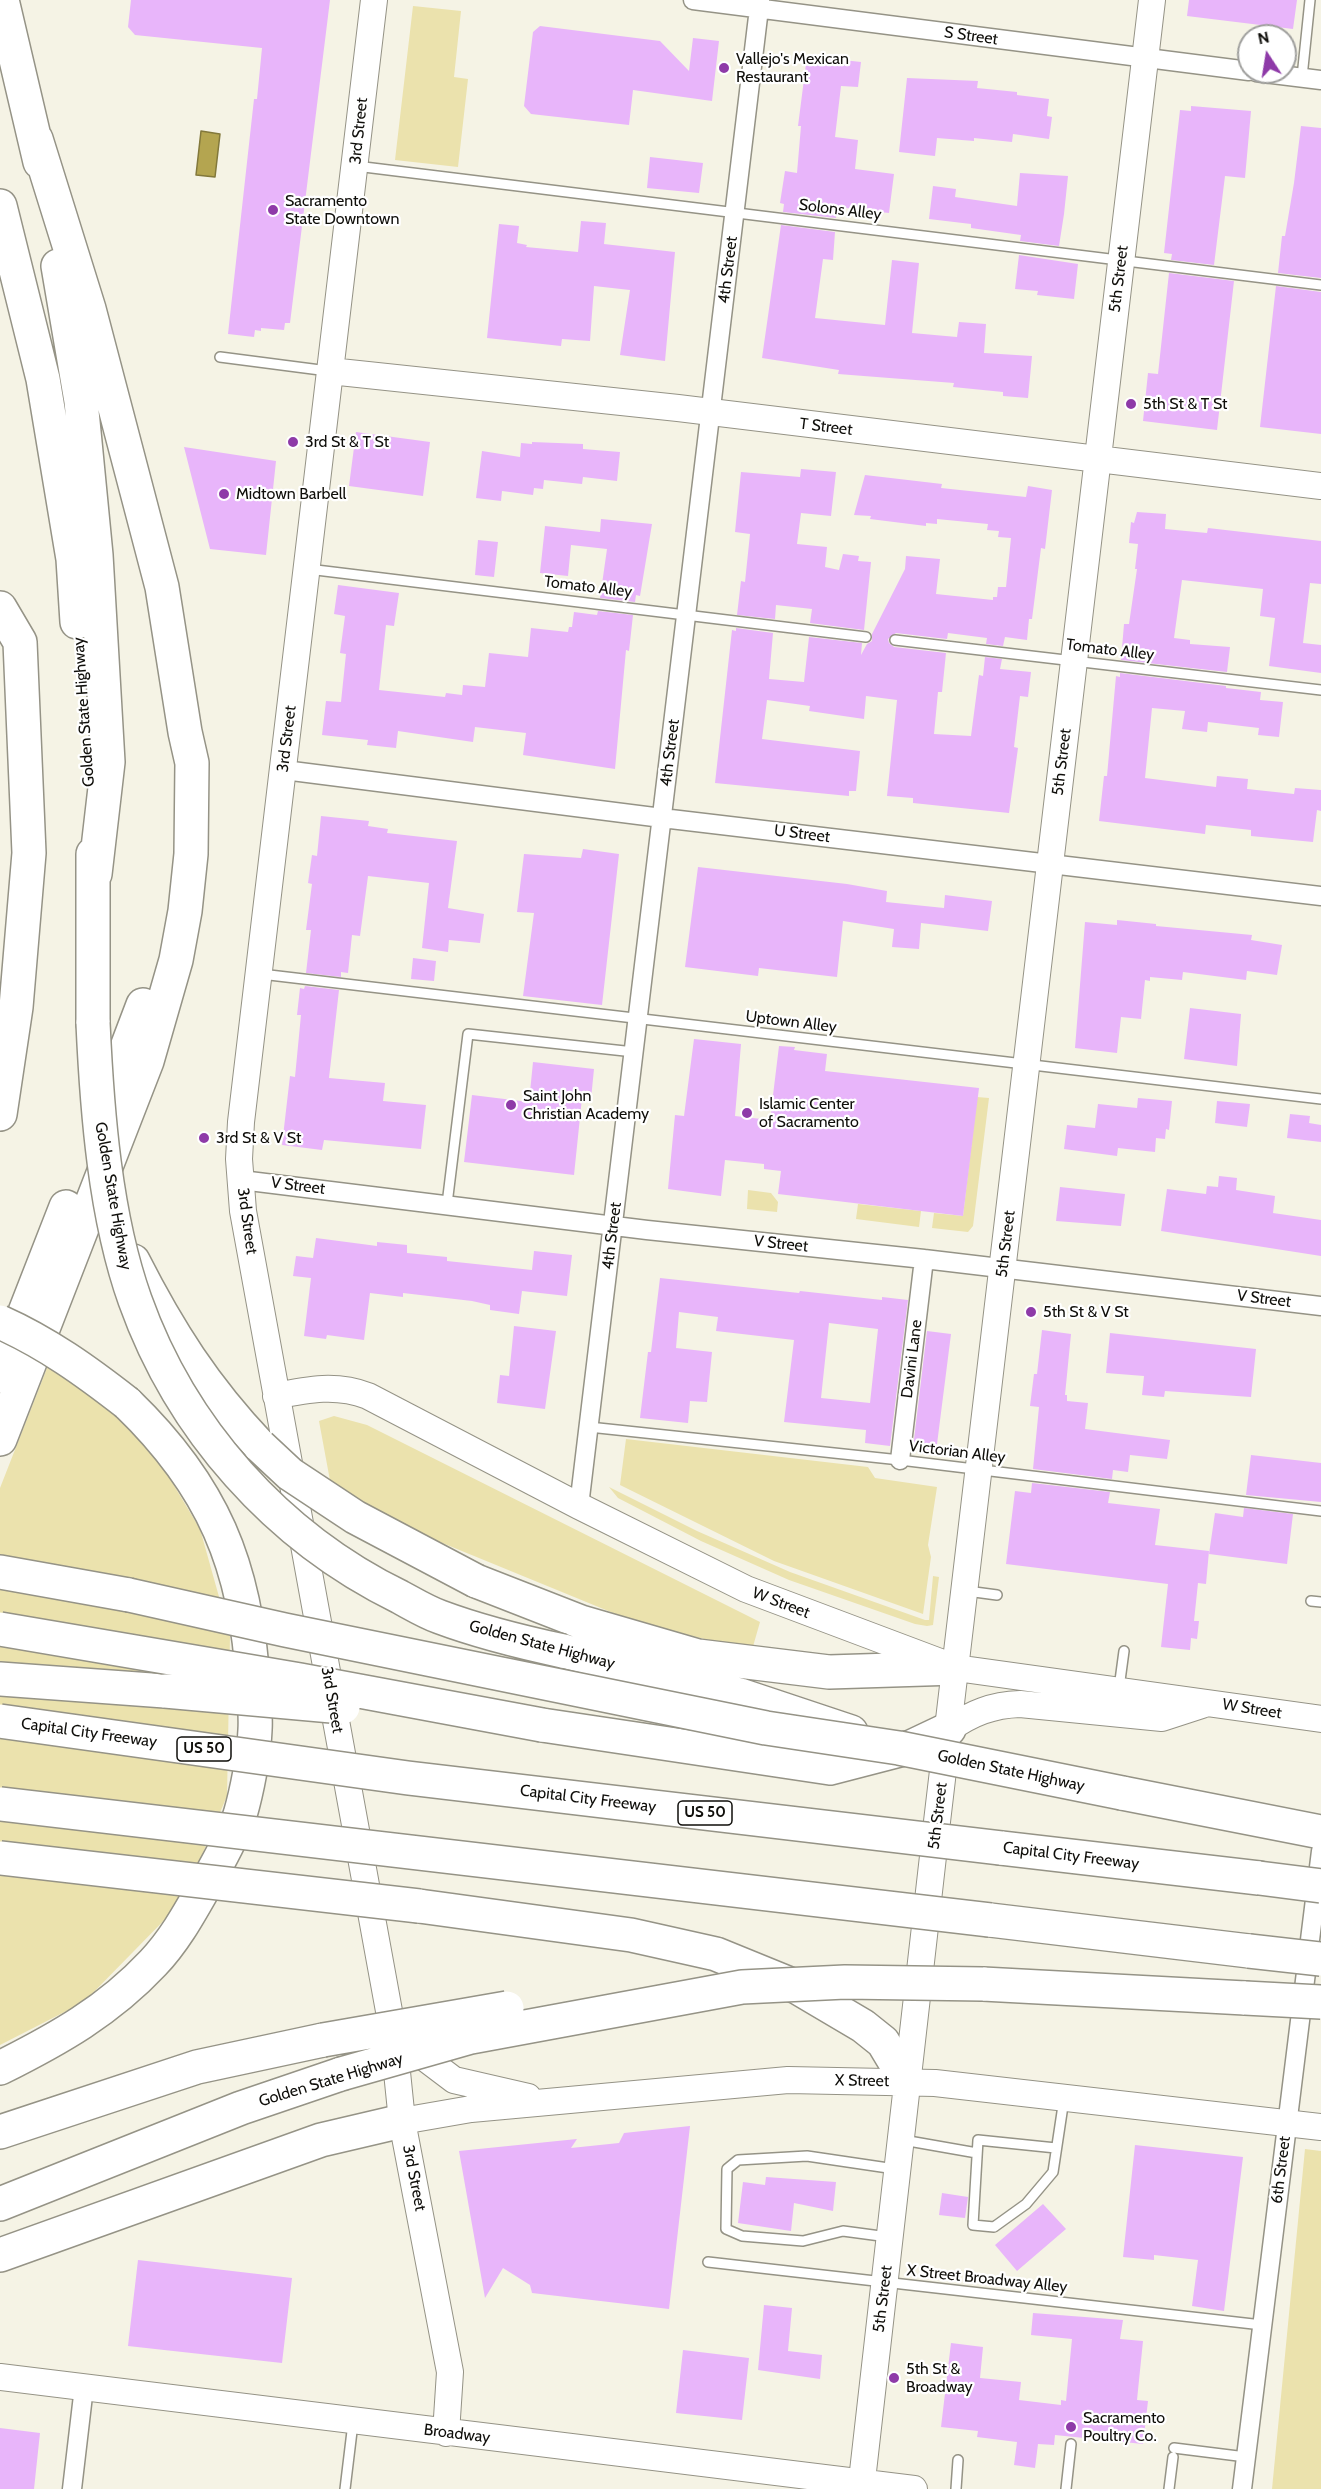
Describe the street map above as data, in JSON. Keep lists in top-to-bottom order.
{
  "streets": {
    "highway": ["Golden State Highway", "Capital City Freeway", "US 50"],
    "street": [
      "S Street",
      "3rd Street",
      "4th Street",
      "5th Street",
      "T Street",
      "U Street",
      "V Street",
      "Davini Lane",
      "W Street",
      "X Street",
      "6th Street",
      "Broadway"
    ],
    "lane": [
      "Solons Alley",
      "Tomato Alley",
      "Uptown Alley",
      "Victorian Alley",
      "X Street Broadway Alley"
    ]
  },
  "crossings": [
    ["S Street", "4th Street"],
    ["S Street", "5th Street"],
    ["3rd Street", "Solons Alley"],
    ["3rd Street", "T Street"],
    ["3rd Street", "Tomato Alley"],
    ["3rd Street", "U Street"],
    ["3rd Street", "Uptown Alley"],
    ["3rd Street", "V Street"],
    ["3rd Street", "W Street"],
    ["3rd Street", "X Street"],
    ["3rd Street", "Broadway"],
    ["Solons Alley", "4th Street"],
    ["Solons Alley", "5th Street"],
    ["4th Street", "T Street"],
    ["4th Street", "Tomato Alley"],
    ["4th Street", "U Street"],
    ["4th Street", "Uptown Alley"],
    ["4th Street", "V Street"],
    ["4th Street", "Victorian Alley"],
    ["4th Street", "W Street"],
    ["5th Street", "T Street"],
    ["5th Street", "Tomato Alley"],
    ["5th Street", "U Street"],
    ["5th Street", "Uptown Alley"],
    ["5th Street", "V Street"],
    ["5th Street", "Victorian Alley"],
    ["5th Street", "W Street"],
    ["5th Street", "X Street"],
    ["5th Street", "X Street Broadway Alley"],
    ["5th Street", "Broadway"],
    ["V Street", "Davini Lane"],
    ["Davini Lane", "Victorian Alley"],
    ["X Street", "6th Street"],
    ["6th Street", "X Street Broadway Alley"]
  ],
  "places": [
    "Vallejo's Mexican Restaurant",
    "Sacramento State Downtown",
    "5th St & T St",
    "3rd St & T St",
    "Midtown Barbell",
    "Saint John Christian Academy",
    "Islamic Center of Sacramento",
    "3rd St & V St",
    "5th St & V St",
    "5th St & Broadway",
    "Sacramento Poultry Co."
  ],
  "north": "top"
}
